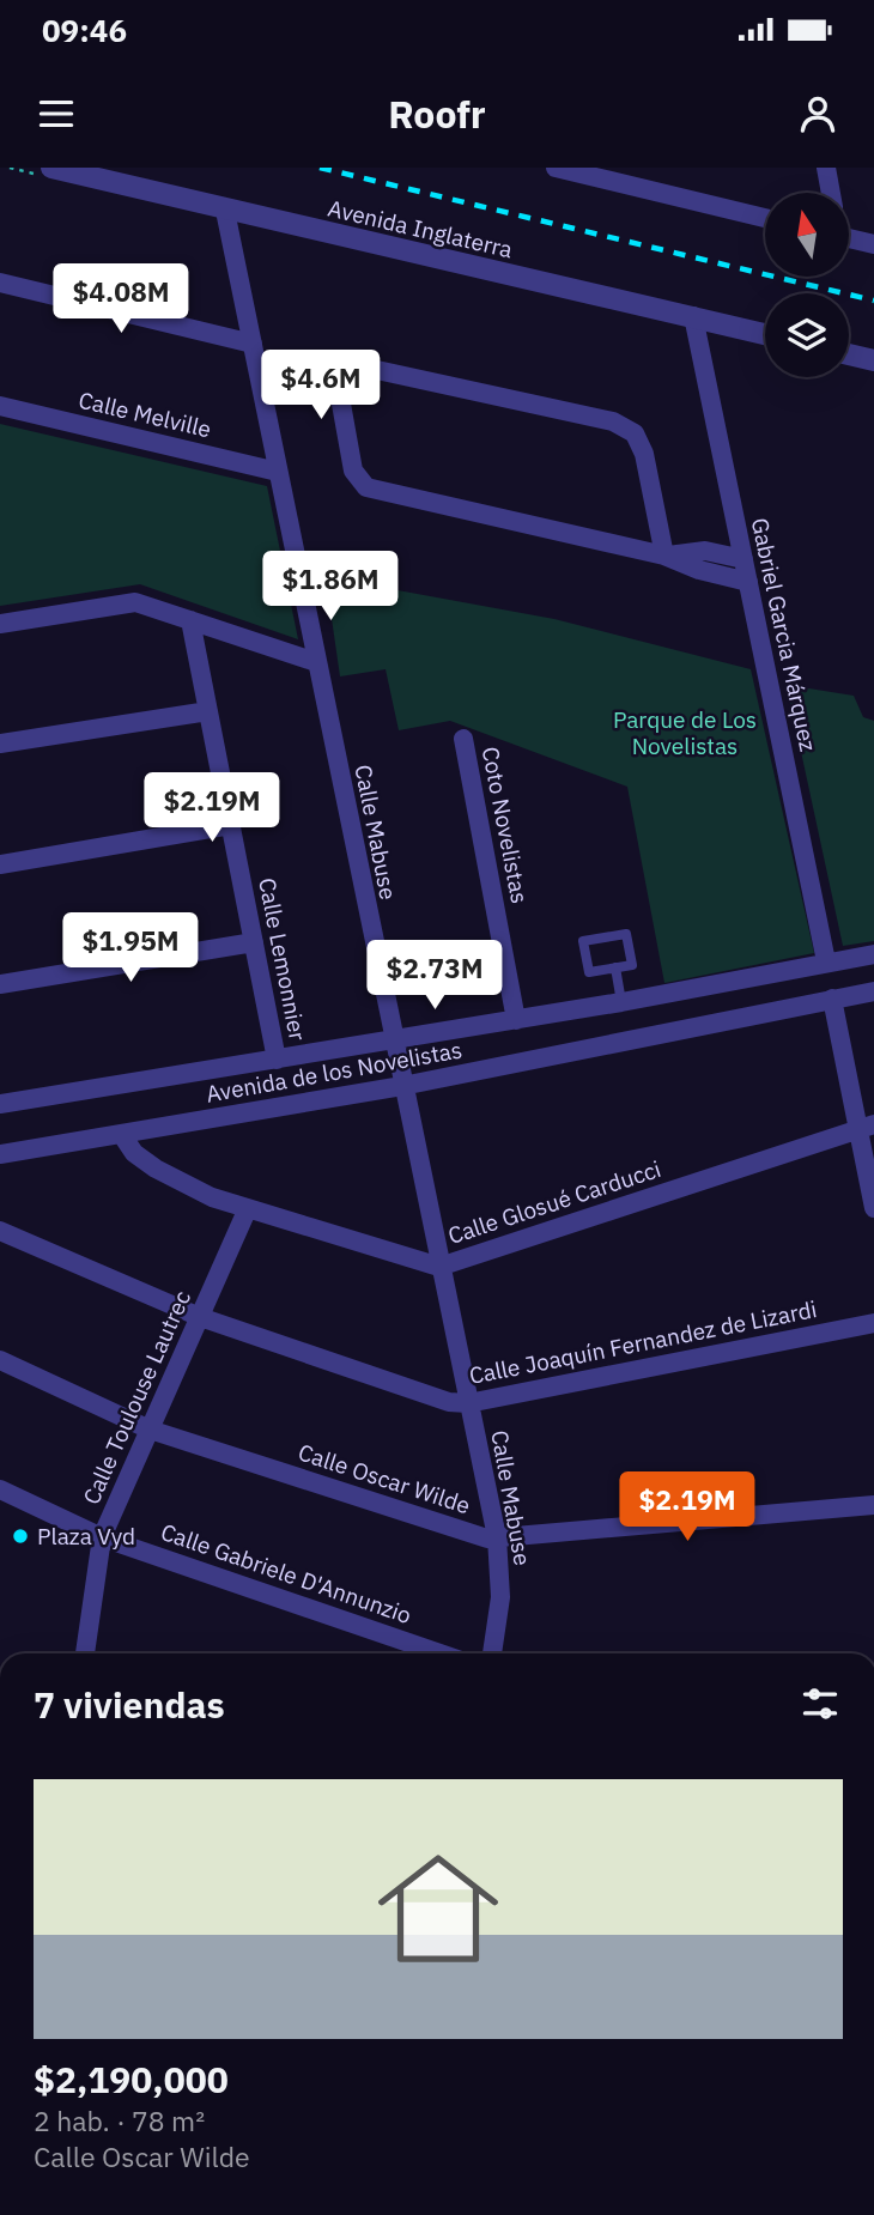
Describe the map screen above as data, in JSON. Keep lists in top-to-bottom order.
{
  "streets": {
    "street": [
      "Avenida Inglaterra",
      "Calle Melville",
      "Gabriel Garcia Márquez",
      "Coto Novelistas",
      "Calle Mabuse",
      "Calle Lemonnier",
      "Avenida de los Novelistas",
      "Calle Glosué Carducci",
      "Calle Joaquín Fernandez de Lizardi",
      "Calle Toulouse Lautrec",
      "Calle Oscar Wilde",
      "Calle Gabriele D'Annunzio"
    ]
  },
  "crossings": [
    ["Avenida Inglaterra", "Gabriel Garcia Márquez"],
    ["Avenida Inglaterra", "Calle Mabuse"],
    ["Calle Melville", "Calle Mabuse"],
    ["Gabriel Garcia Márquez", "Avenida de los Novelistas"],
    ["Coto Novelistas", "Avenida de los Novelistas"],
    ["Calle Mabuse", "Avenida de los Novelistas"],
    ["Calle Mabuse", "Calle Glosué Carducci"],
    ["Calle Mabuse", "Calle Joaquín Fernandez de Lizardi"],
    ["Calle Mabuse", "Calle Oscar Wilde"],
    ["Calle Lemonnier", "Avenida de los Novelistas"],
    ["Avenida de los Novelistas", "Calle Glosué Carducci"],
    ["Calle Glosué Carducci", "Calle Toulouse Lautrec"],
    ["Calle Joaquín Fernandez de Lizardi", "Calle Toulouse Lautrec"],
    ["Calle Toulouse Lautrec", "Calle Oscar Wilde"],
    ["Calle Toulouse Lautrec", "Calle Gabriele D'Annunzio"]
  ],
  "parks": ["Parque de Los Novelistas"],
  "places": ["Plaza Vyd"],
  "north": "top",
  "page": {
    "status": "09:46",
    "header": "Roofr",
    "price": [
      "$4.08M",
      "$4.6M",
      "$1.86M",
      "$2.19M",
      "$1.95M",
      "$2.73M",
      "$2.19M"
    ],
    "heading": "7 viviendas",
    "list": [
      {
        "name": "$2,190,000",
        "note": "2 hab. · 78 m² · Calle Oscar Wilde"
      }
    ]
  }
}
